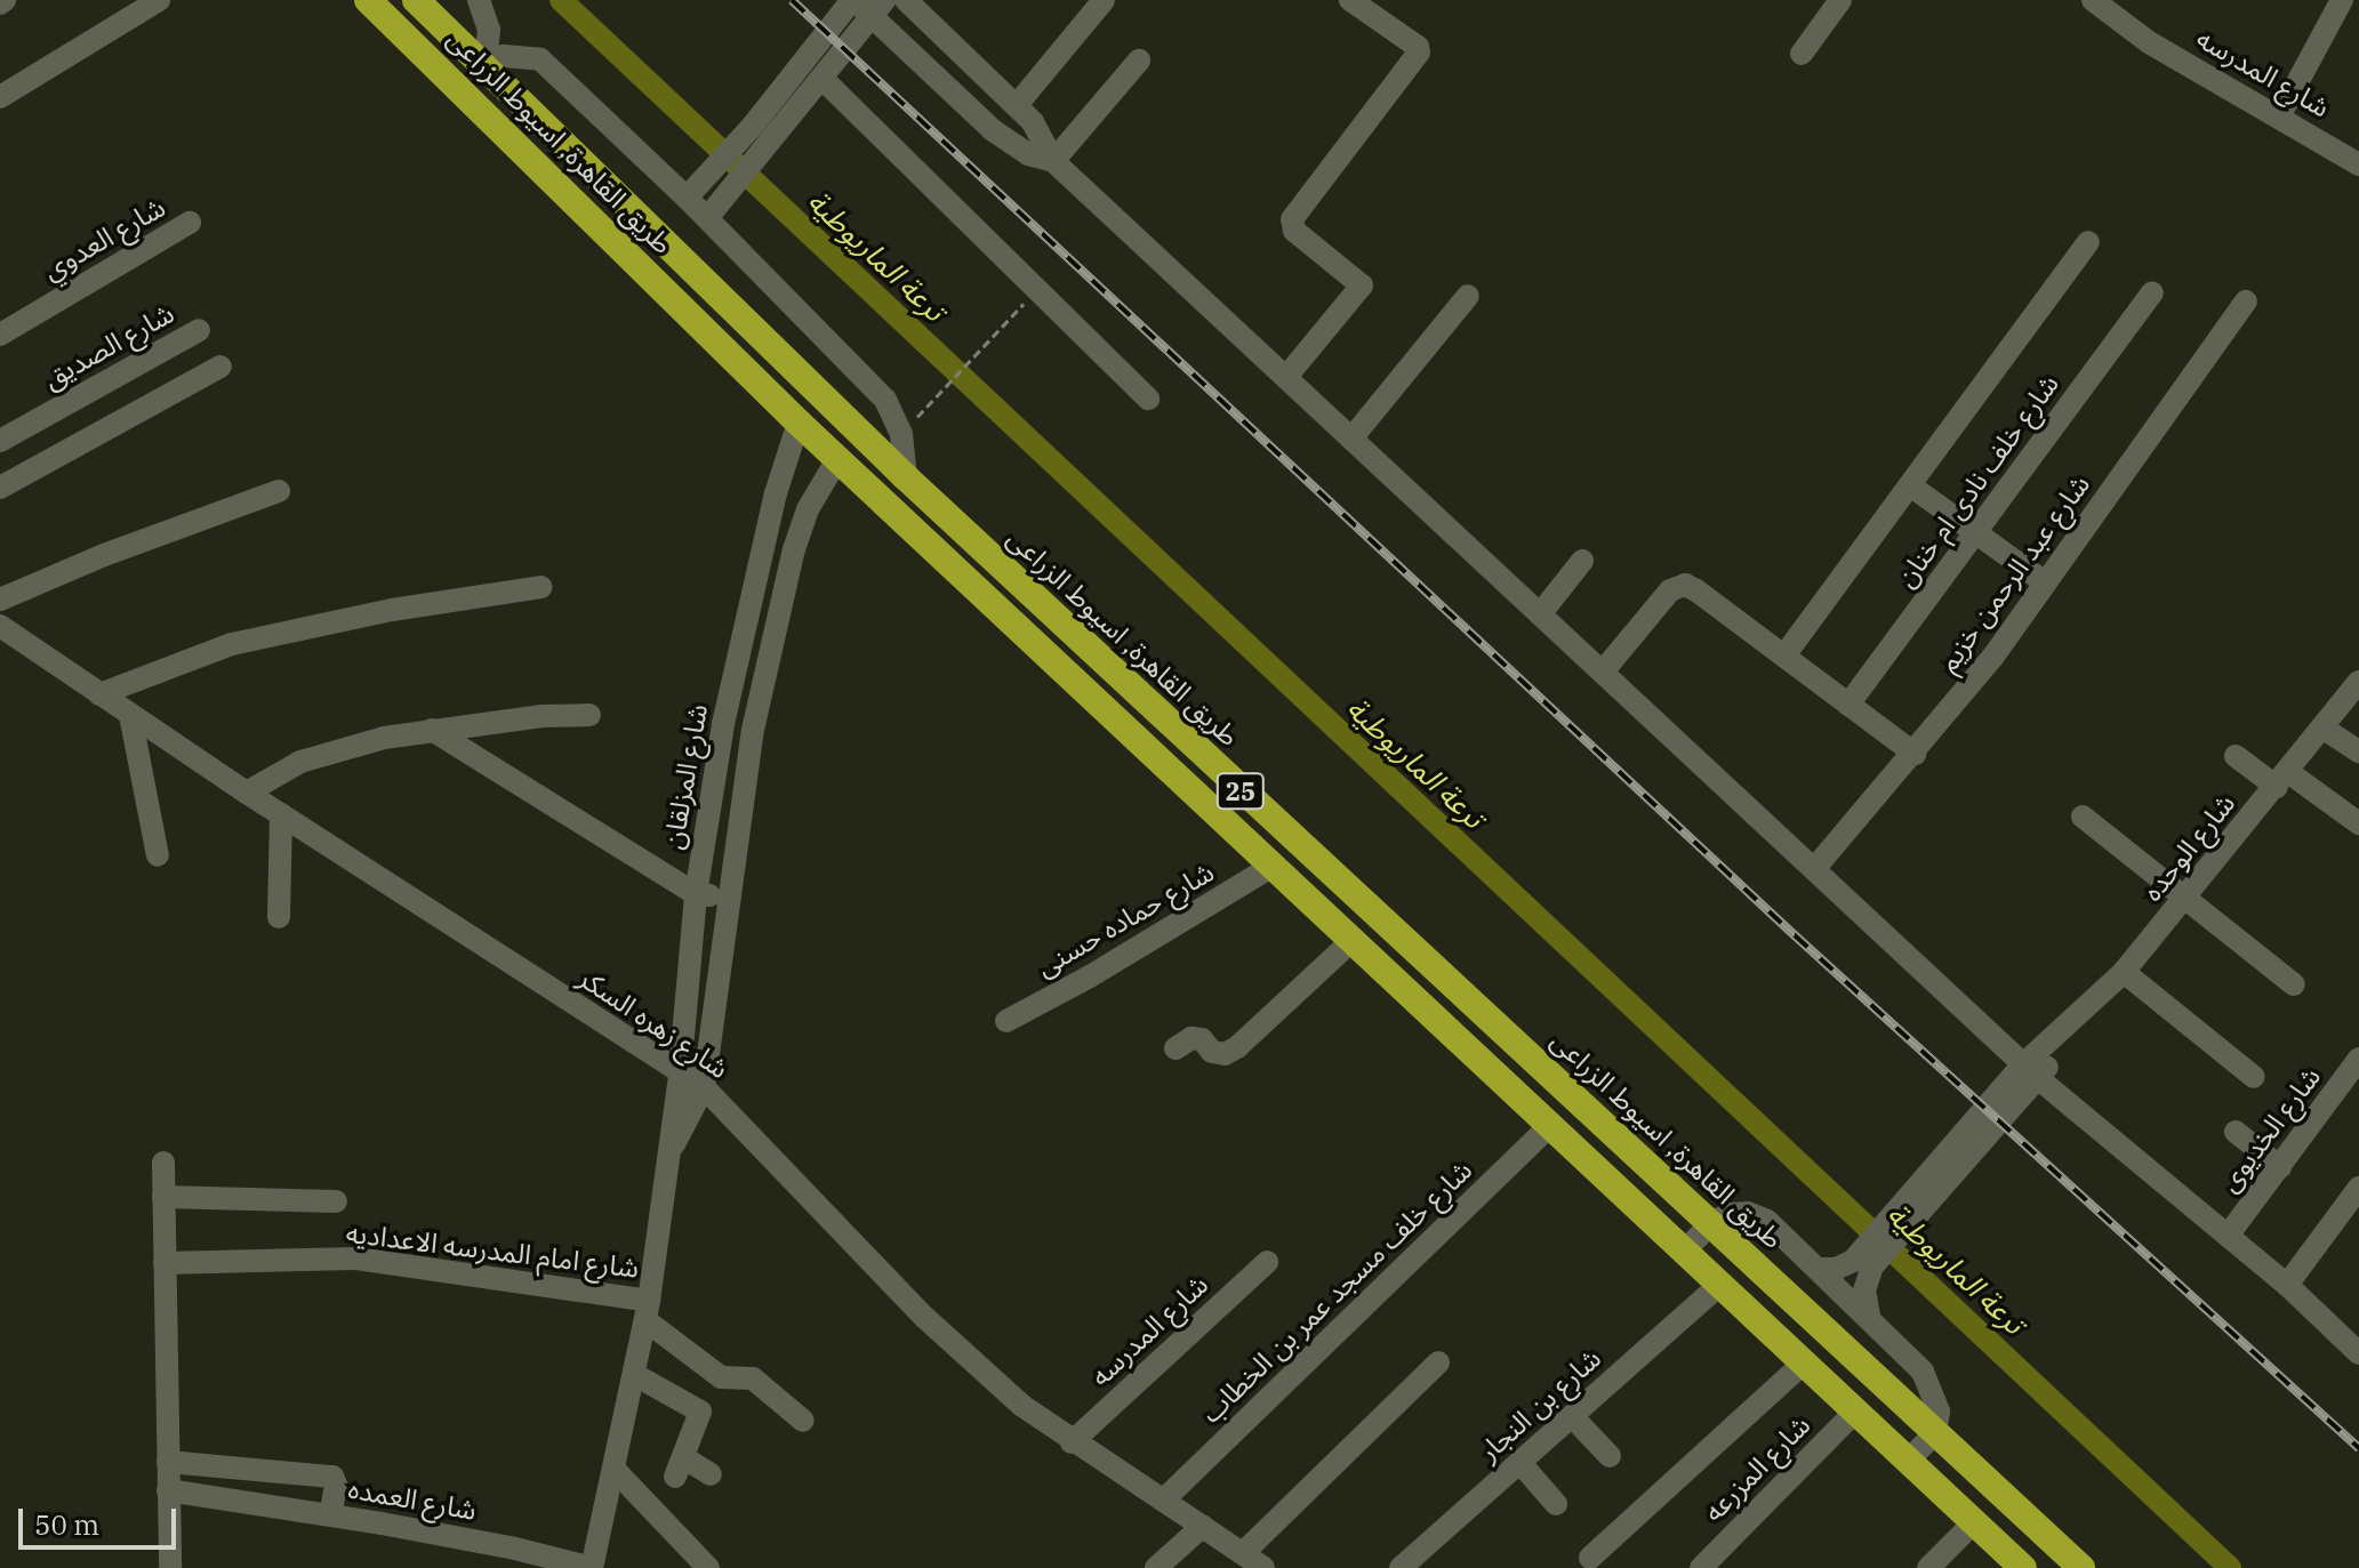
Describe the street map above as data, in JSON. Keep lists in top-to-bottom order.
{
  "streets": {
    "highway": ["طريق القاهرة, اسيوط الزراعى", "25"],
    "street": [
      "شارع المدرسه",
      "شارع العدوي",
      "شارع الصديق",
      "شارع خلف نادى ام خنان",
      "شارع عبد الرحمن خزيم",
      "شارع المزلقان",
      "شارع الوحده",
      "شارع حماده حسنى",
      "شارع زهره السكر",
      "شارع الخديوى",
      "شارع امام المدرسه الاعداديه",
      "شارع خلف مسجد عمر بن الخطاب",
      "شارع بن النجار",
      "شارع المزرعه",
      "شارع العمده"
    ]
  },
  "crossings": [
    ["شارع المدرسه", "شارع زهره السكر"],
    ["طريق القاهرة, اسيوط الزراعى", "شارع المزلقان"],
    ["طريق القاهرة, اسيوط الزراعى", "شارع حماده حسنى"],
    ["طريق القاهرة, اسيوط الزراعى", "شارع خلف مسجد عمر بن الخطاب"],
    ["طريق القاهرة, اسيوط الزراعى", "شارع بن النجار"],
    ["طريق القاهرة, اسيوط الزراعى", "شارع المزرعه"],
    ["شارع المزلقان", "شارع زهره السكر"],
    ["شارع المزلقان", "شارع امام المدرسه الاعداديه"],
    ["شارع المزلقان", "شارع العمده"],
    ["شارع زهره السكر", "شارع خلف مسجد عمر بن الخطاب"]
  ],
  "water": ["ترعة الماريوطية"],
  "scale_bar": "50 m"
}
